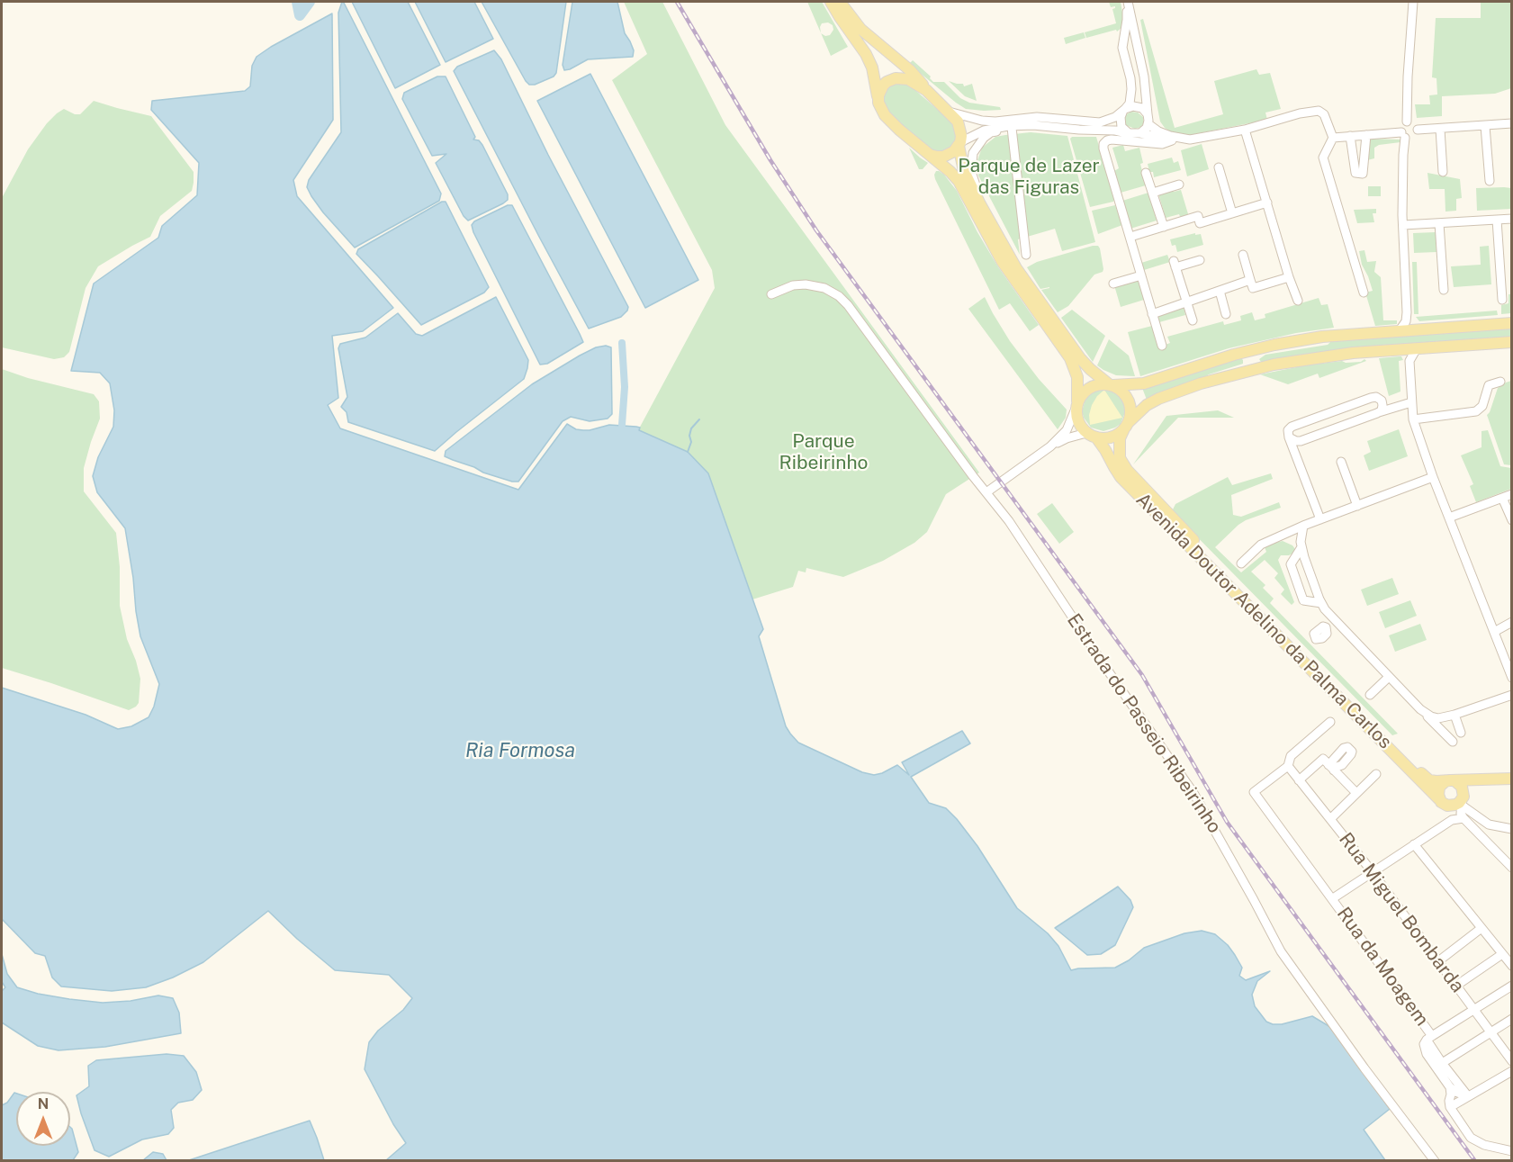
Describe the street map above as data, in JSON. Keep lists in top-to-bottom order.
{
  "streets": {
    "main road": ["Avenida Doutor Adelino da Palma Carlos"],
    "street": ["Estrada do Passeio Ribeirinho", "Rua Miguel Bombarda", "Rua da Moagem"]
  },
  "crossings": [
    ["Rua Miguel Bombarda", "Rua da Moagem"]
  ],
  "water": ["Ria Formosa"],
  "parks": ["Parque de Lazer das Figuras", "Parque Ribeirinho"],
  "north": "top"
}
